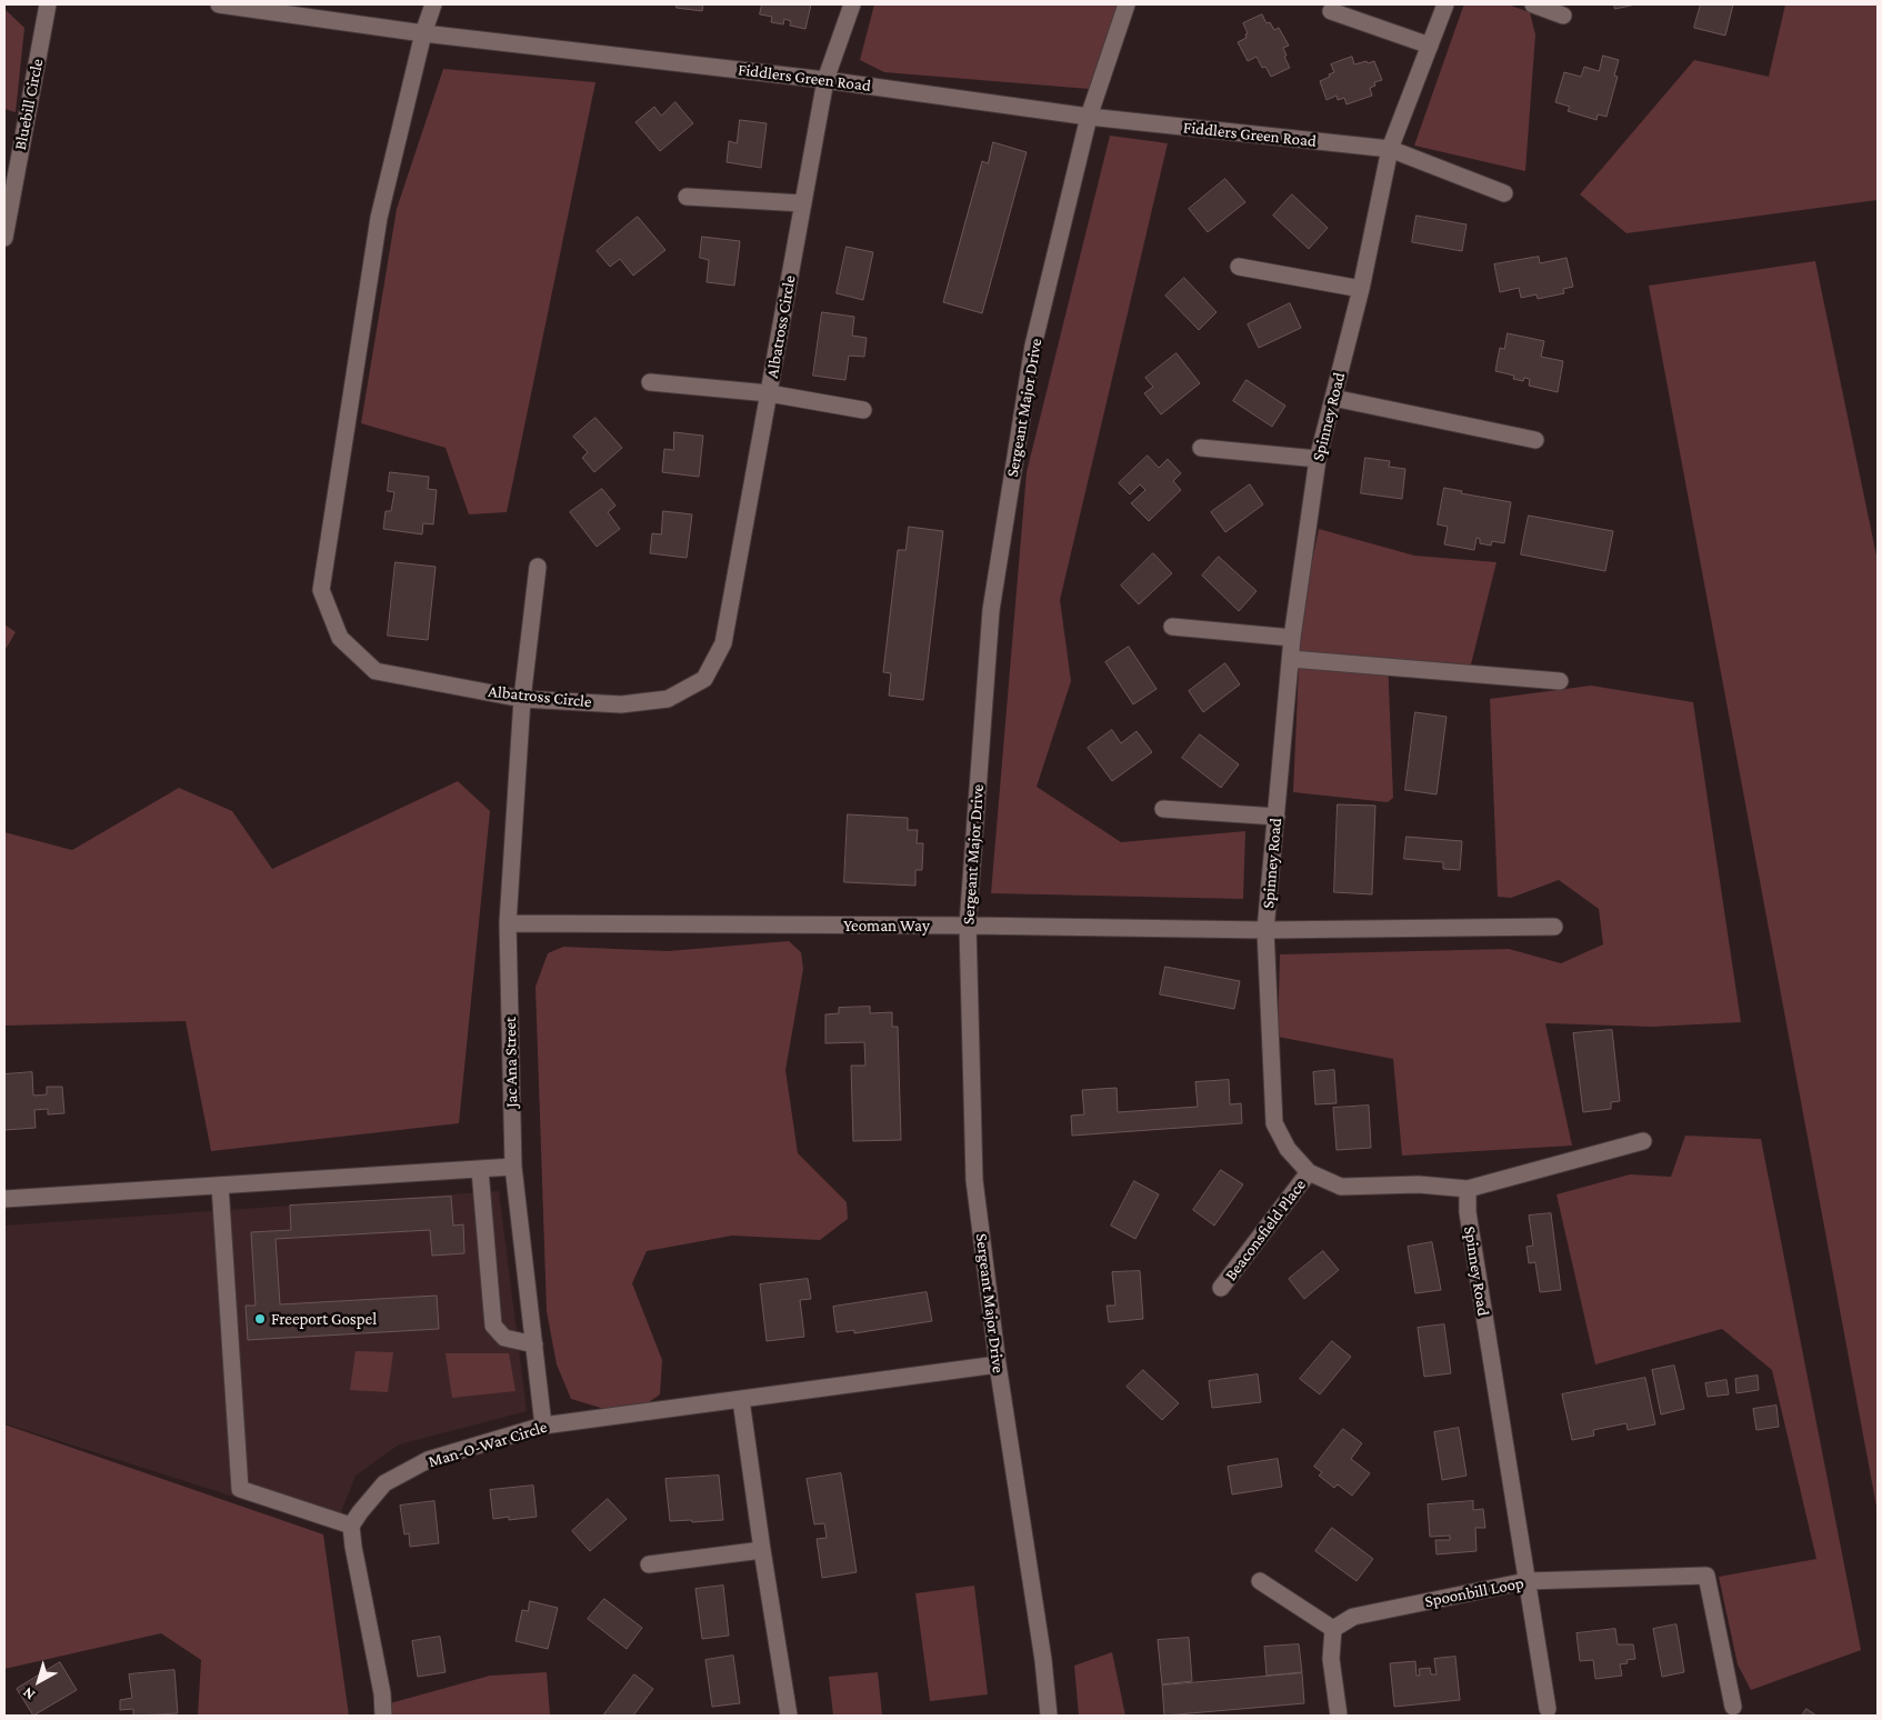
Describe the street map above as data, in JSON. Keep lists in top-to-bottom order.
{
  "streets": {
    "street": [
      "Fiddlers Green Road",
      "Bluebill Circle",
      "Albatross Circle",
      "Sergeant Major Drive",
      "Spinney Road",
      "Yeoman Way",
      "Jac Ana Street",
      "Beaconsfield Place",
      "Man-O-War Circle",
      "Spoonbill Loop"
    ]
  },
  "crossings": [
    ["Fiddlers Green Road", "Albatross Circle"],
    ["Fiddlers Green Road", "Sergeant Major Drive"],
    ["Fiddlers Green Road", "Spinney Road"],
    ["Albatross Circle", "Jac Ana Street"],
    ["Sergeant Major Drive", "Yeoman Way"],
    ["Sergeant Major Drive", "Man-O-War Circle"],
    ["Spinney Road", "Yeoman Way"],
    ["Spinney Road", "Beaconsfield Place"],
    ["Spinney Road", "Spoonbill Loop"],
    ["Yeoman Way", "Jac Ana Street"],
    ["Jac Ana Street", "Man-O-War Circle"]
  ],
  "places": ["Freeport Gospel"],
  "north": "bottom left"
}
